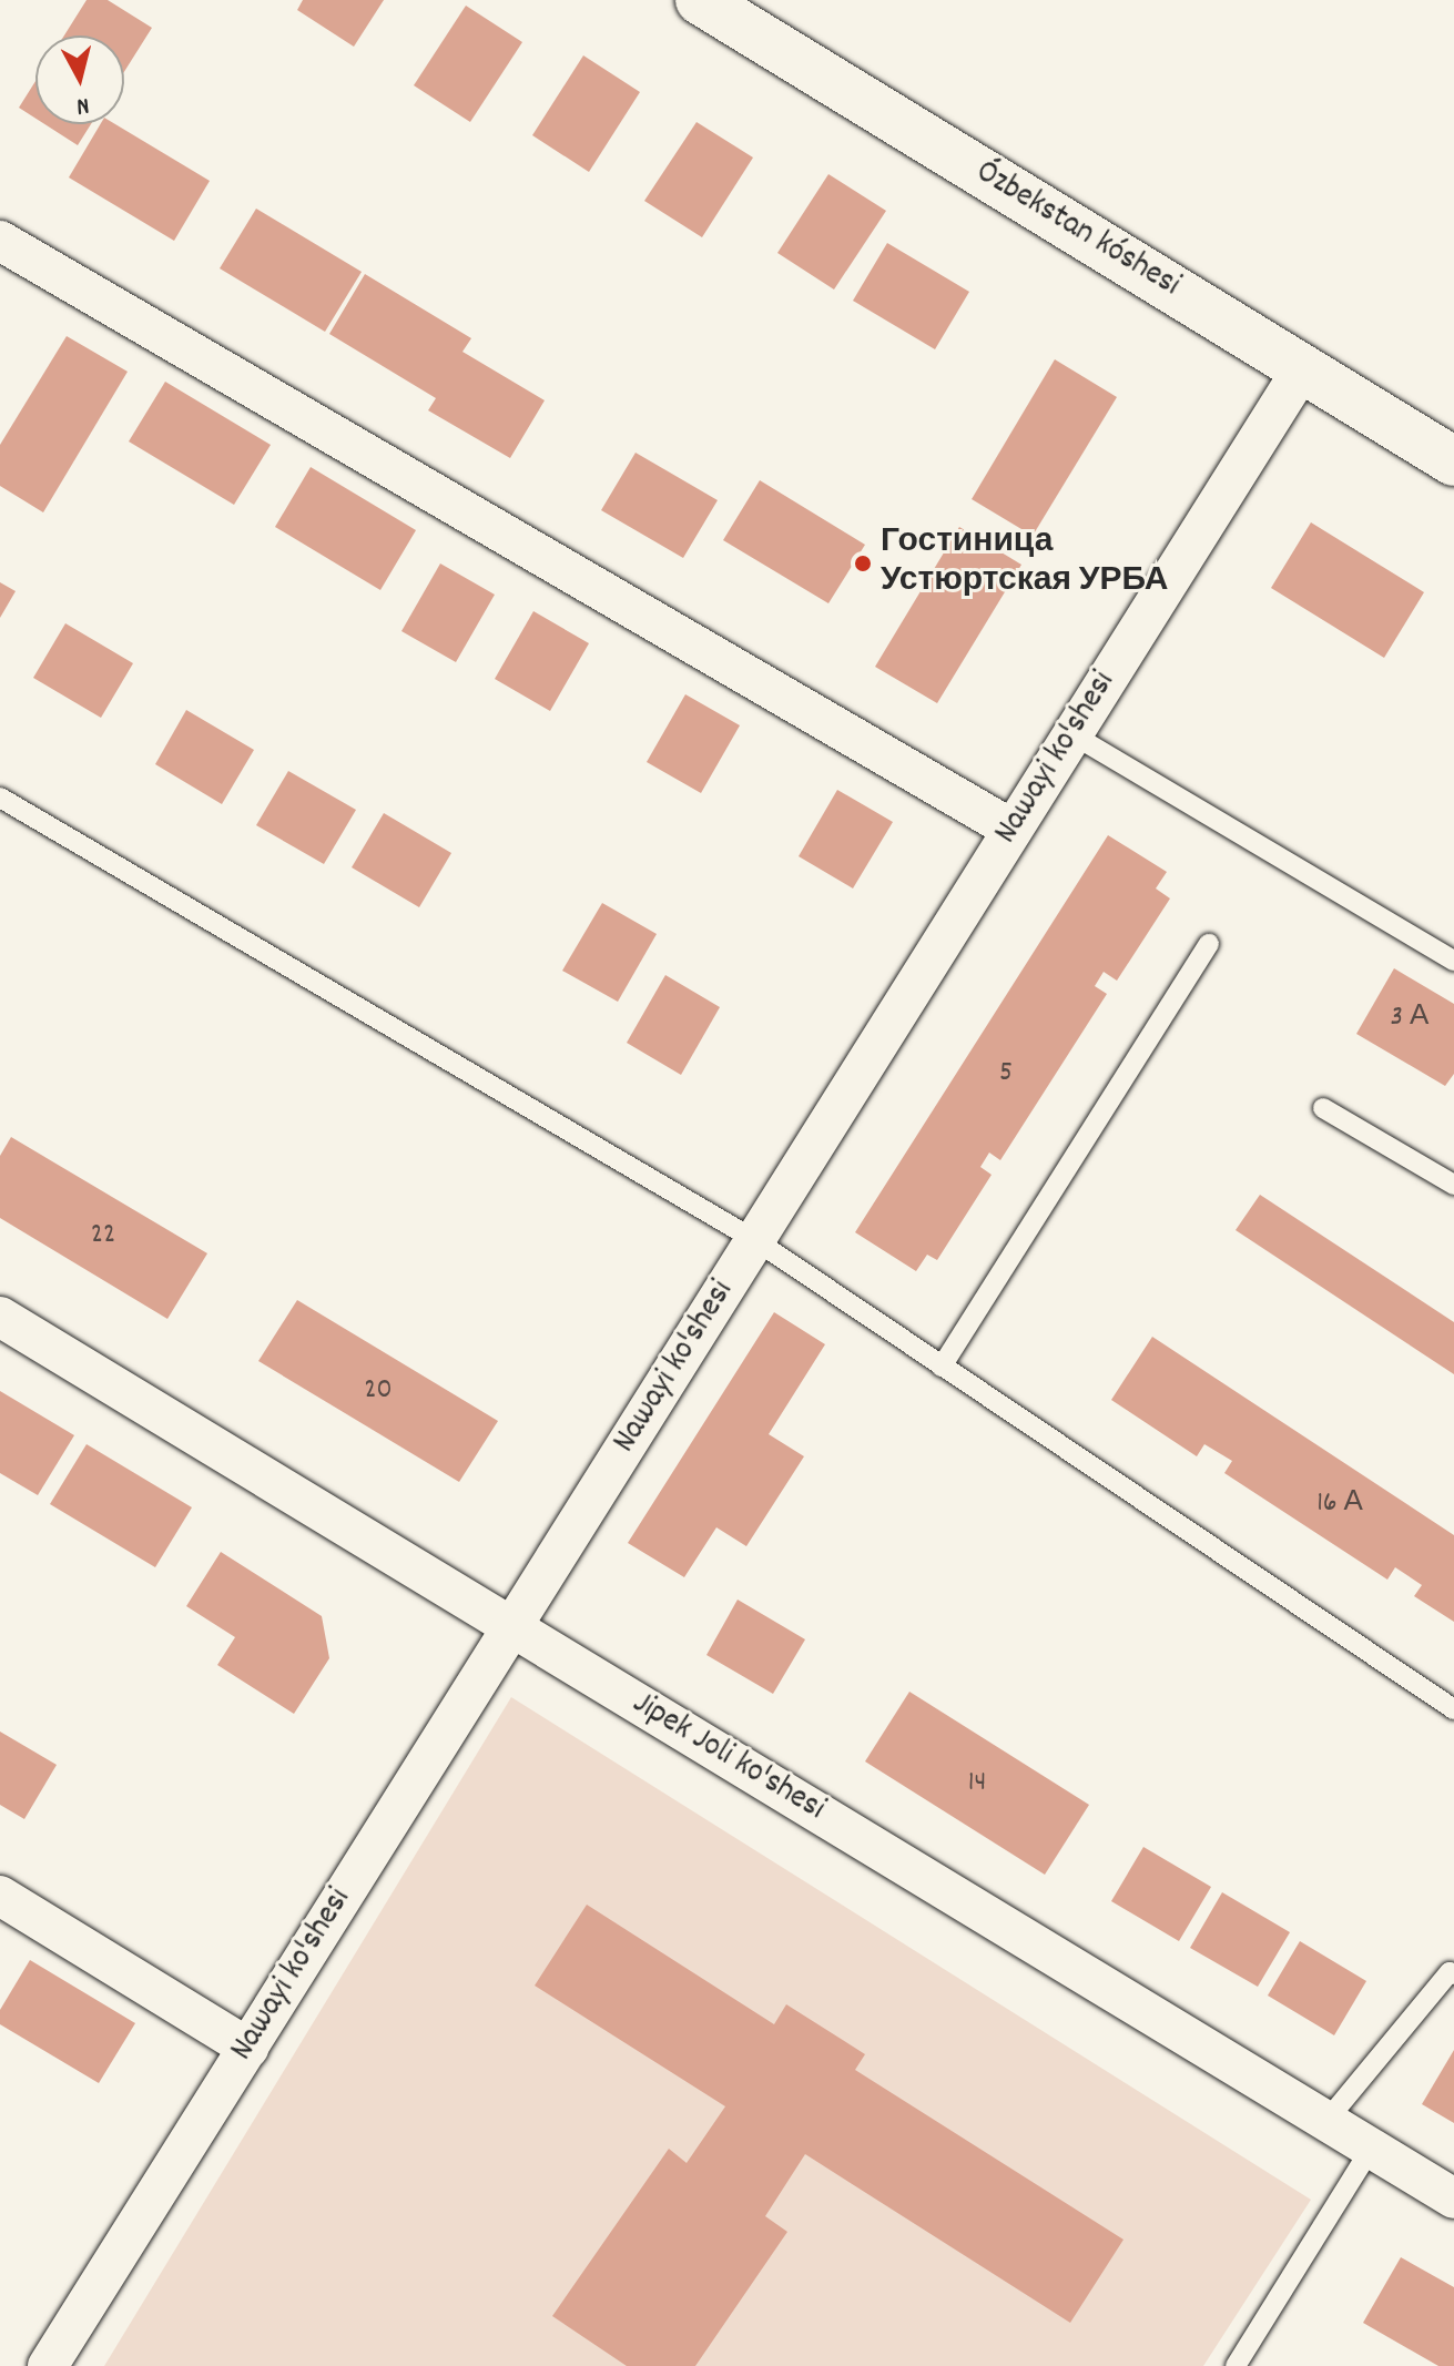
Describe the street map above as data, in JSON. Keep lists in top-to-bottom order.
{
  "streets": {
    "street": ["Ózbekstan kóshesi", "Nawayi ko'shesi", "Jipek Joli ko'shesi"]
  },
  "crossings": [
    ["Ózbekstan kóshesi", "Nawayi ko'shesi"],
    ["Nawayi ko'shesi", "Jipek Joli ko'shesi"]
  ],
  "places": ["Гостиница Устюртская УРБА"],
  "house_numbers": [
    "3 А",
    "5",
    "22",
    "20",
    "16 А",
    "14"
  ],
  "north": "bottom"
}
